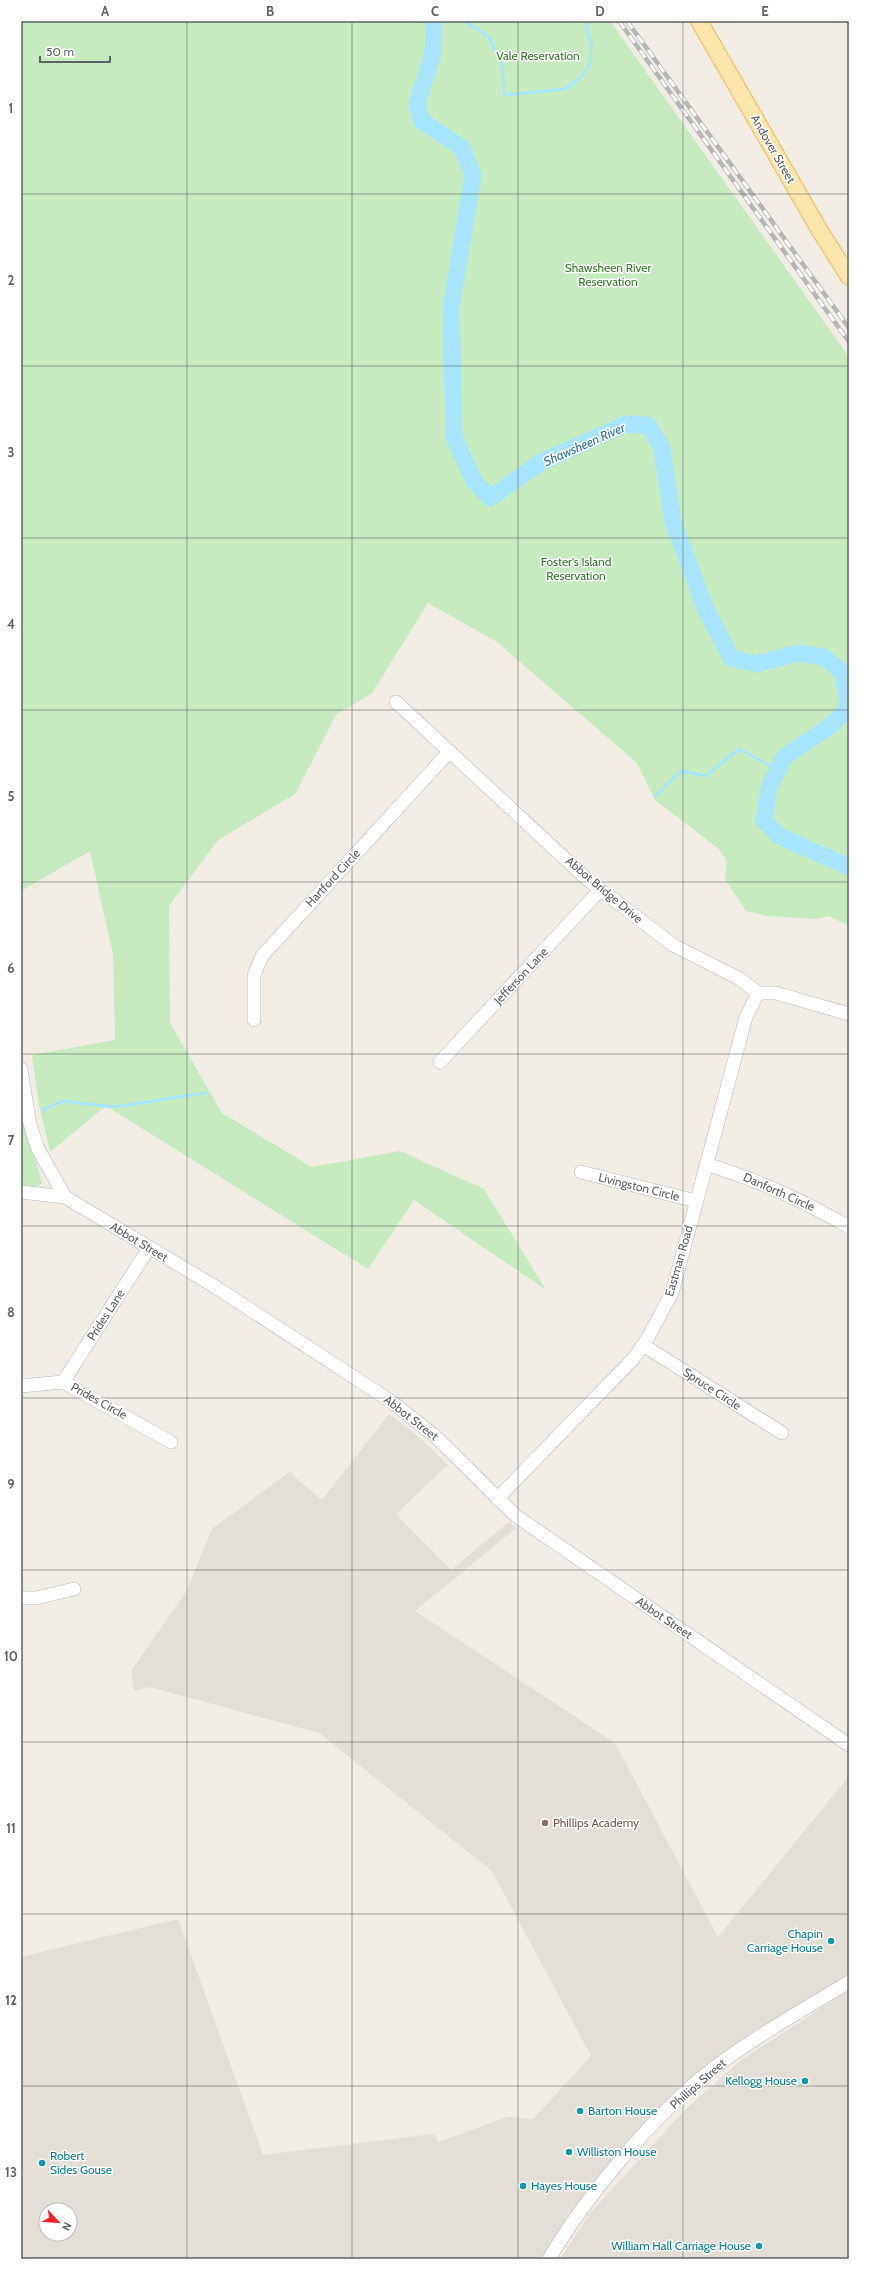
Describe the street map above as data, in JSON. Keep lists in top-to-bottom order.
{
  "streets": {
    "main road": ["Andover Street"],
    "street": [
      "Hartford Circle",
      "Abbot Bridge Drive",
      "Jefferson Lane",
      "Livingston Circle",
      "Danforth Circle",
      "Abbot Street",
      "Eastman Road",
      "Prides Lane",
      "Spruce Circle",
      "Prides Circle",
      "Phillips Street"
    ]
  },
  "crossings": [
    ["Hartford Circle", "Abbot Bridge Drive"],
    ["Abbot Bridge Drive", "Jefferson Lane"],
    ["Abbot Bridge Drive", "Eastman Road"],
    ["Livingston Circle", "Eastman Road"],
    ["Danforth Circle", "Eastman Road"],
    ["Abbot Street", "Eastman Road"],
    ["Abbot Street", "Prides Lane"],
    ["Eastman Road", "Spruce Circle"],
    ["Prides Lane", "Prides Circle"]
  ],
  "water": ["Shawsheen River"],
  "parks": ["Vale Reservation", "Shawsheen River Reservation", "Foster's Island Reservation"],
  "places": [
    "Phillips Academy",
    "Chapin Carriage House",
    "Kellogg House",
    "Barton House",
    "Williston House",
    "Robert Sides Gouse",
    "Hayes House",
    "William Hall Carriage House"
  ],
  "scale_bar": "50 m",
  "north": "bottom right",
  "grid": {
    "columns": [
      "A",
      "B",
      "C",
      "D",
      "E"
    ],
    "rows": [
      "1",
      "2",
      "3",
      "4",
      "5",
      "6",
      "7",
      "8",
      "9",
      "10",
      "11",
      "12",
      "13"
    ]
  }
}
